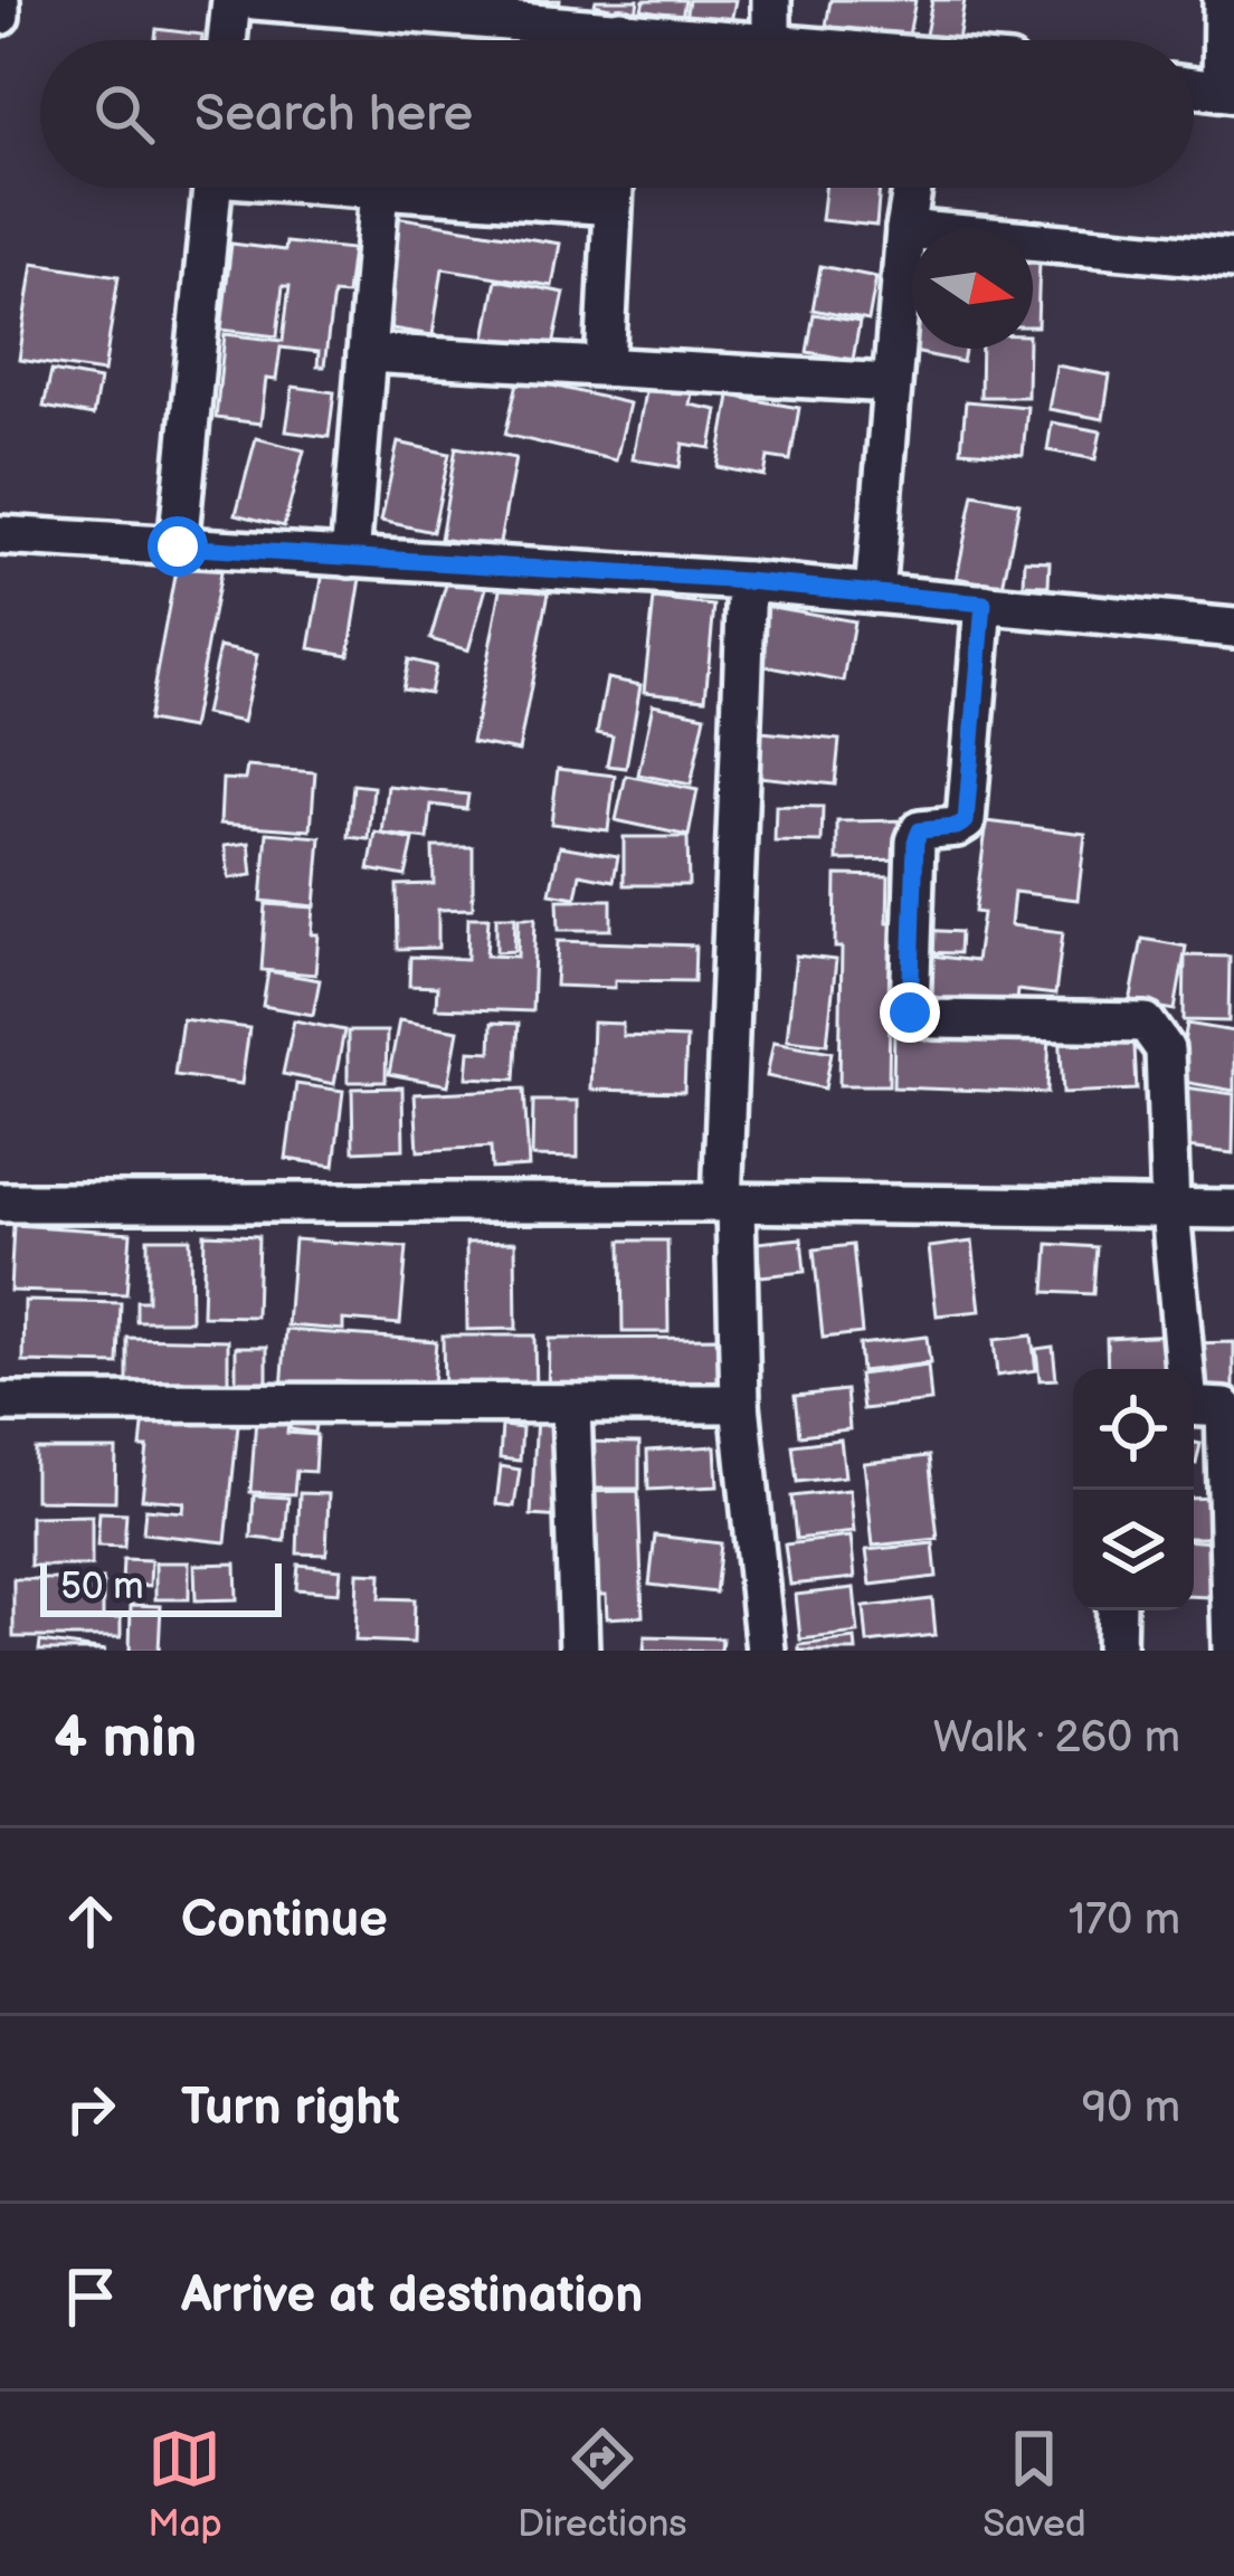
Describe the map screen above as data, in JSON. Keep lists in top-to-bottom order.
{
  "scale_bar": "50 m",
  "north": "right",
  "page": {
    "search": "Search here",
    "scale": "50 m",
    "heading": ["4 min", "Walk · 260 m"],
    "list": [
      ["Continue", "170 m"],
      ["Turn right", "90 m"],
      "Arrive at destination"
    ],
    "nav": ["Map", "Directions", "Saved"]
  }
}
